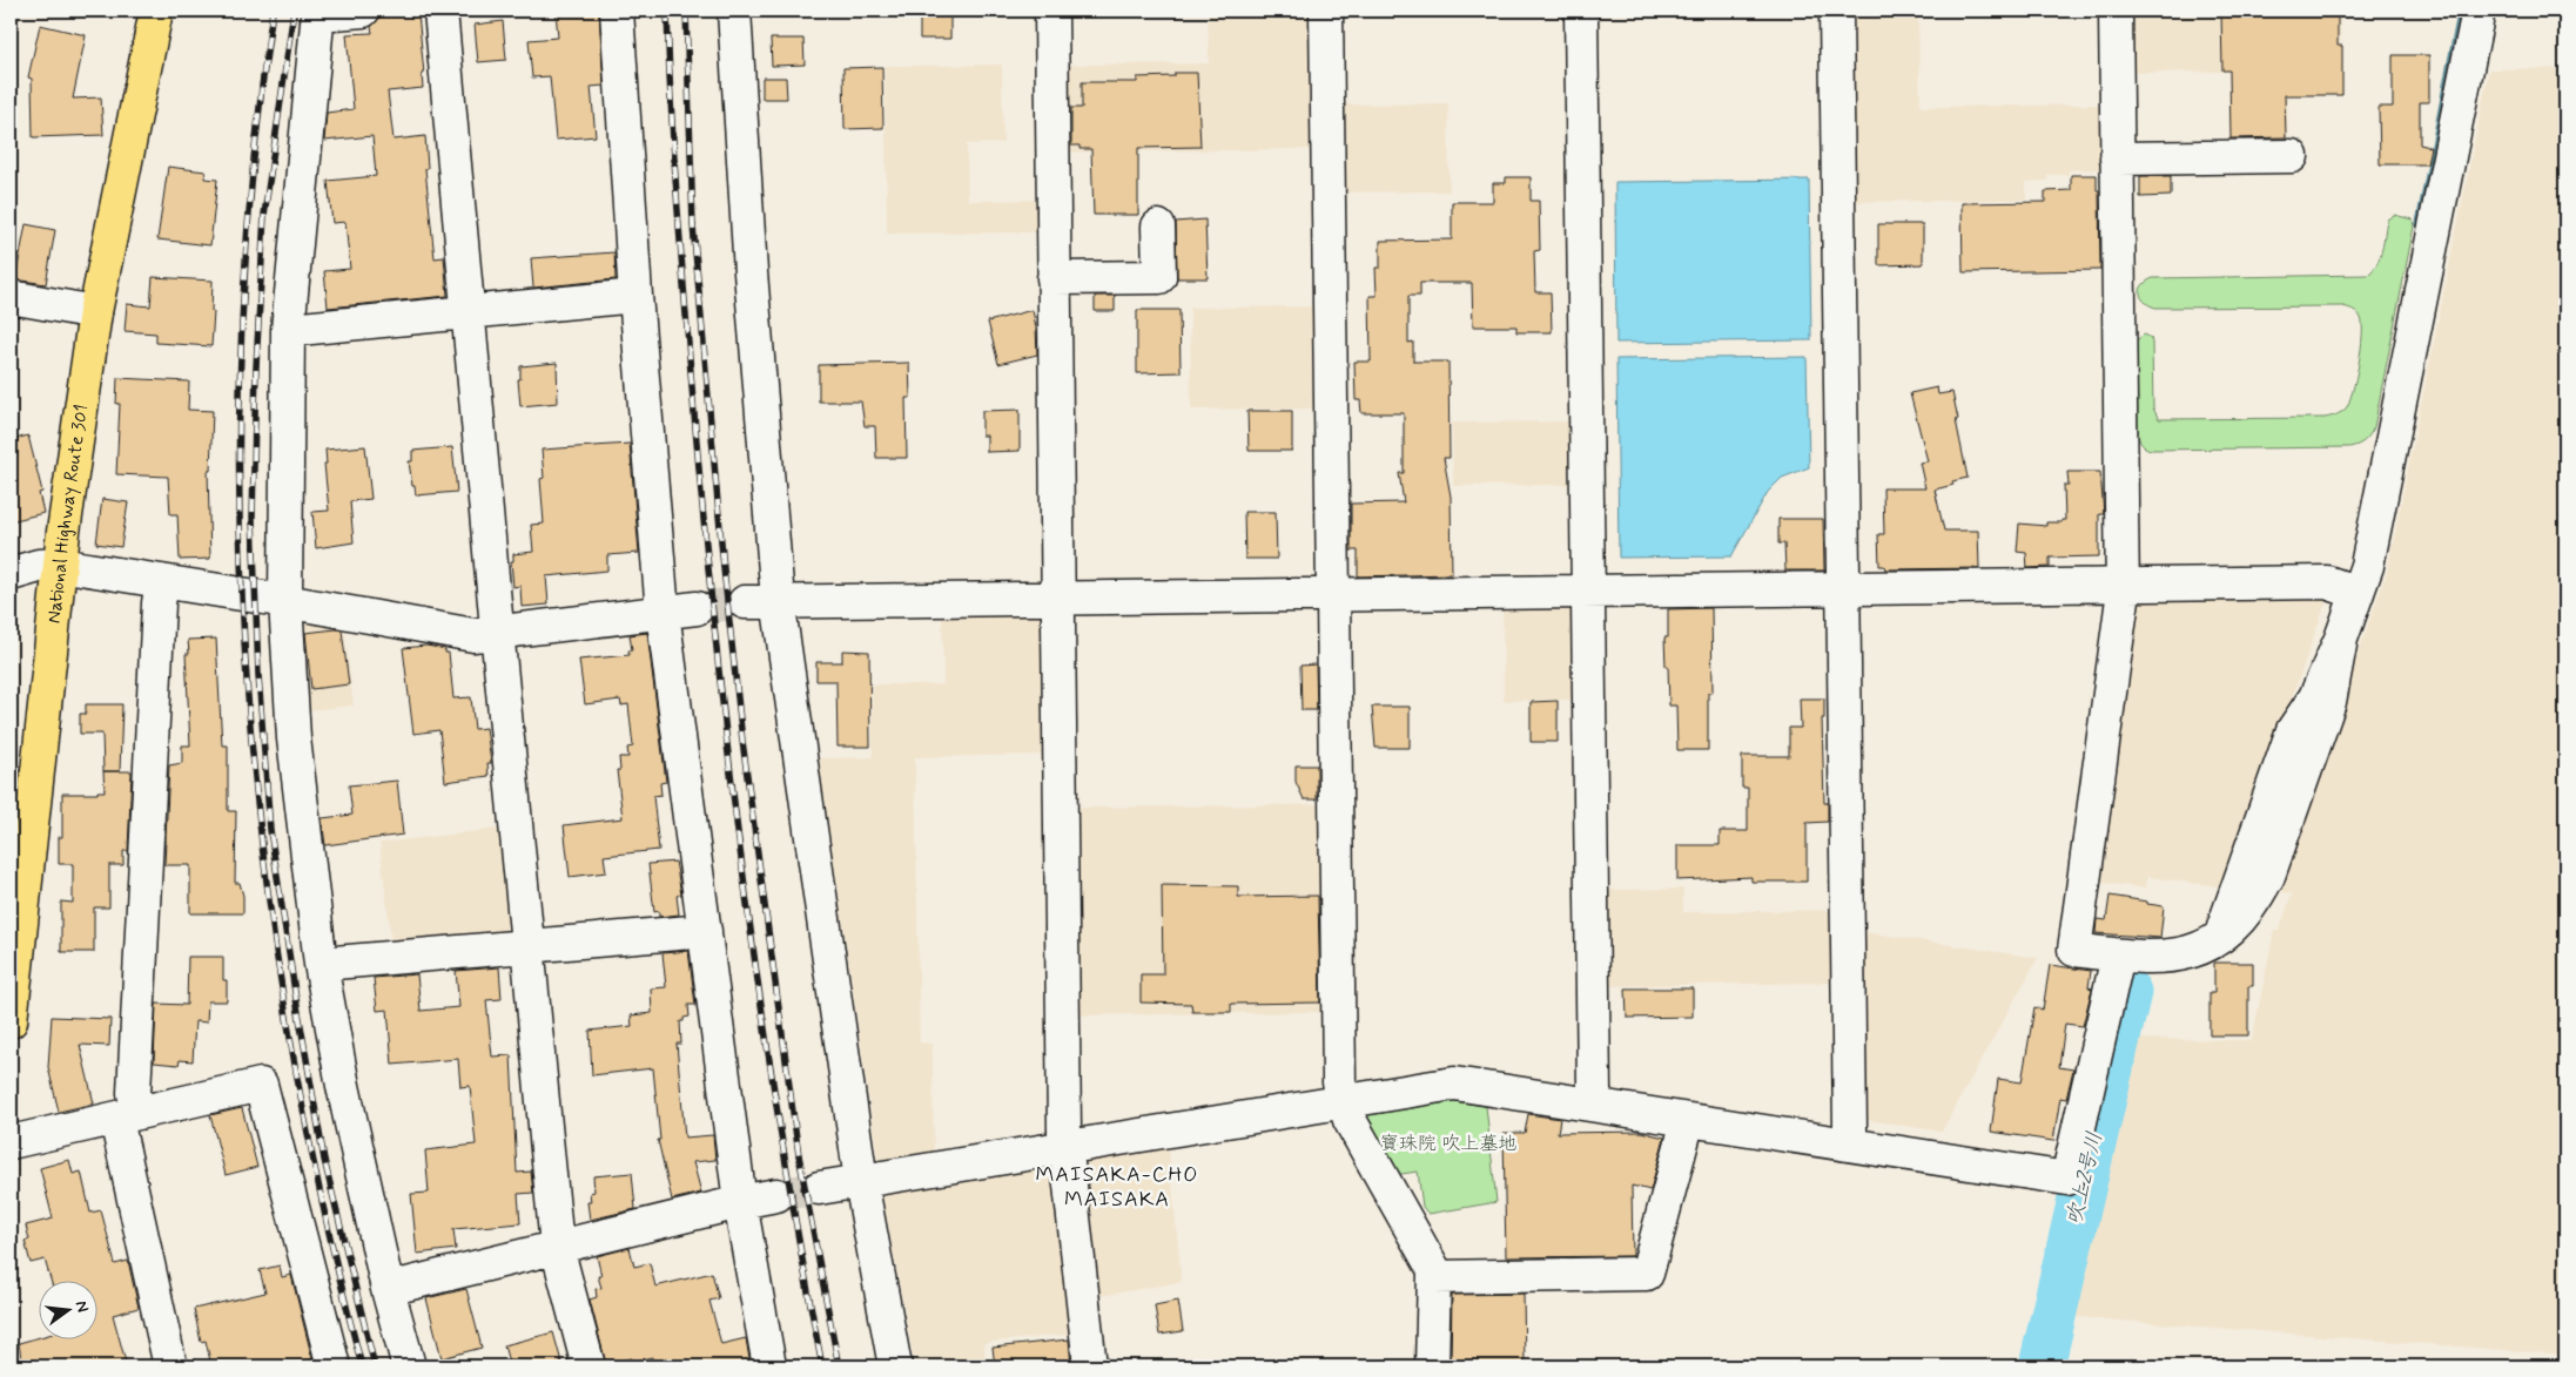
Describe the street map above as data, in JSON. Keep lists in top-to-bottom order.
{
  "streets": {
    "highway": ["National Highway Route 301"]
  },
  "districts": ["MAISAKA-CHO MAISAKA"],
  "water": ["吹上2号川"],
  "parks": ["寶珠院 吹上墓地"],
  "north": "right"
}
